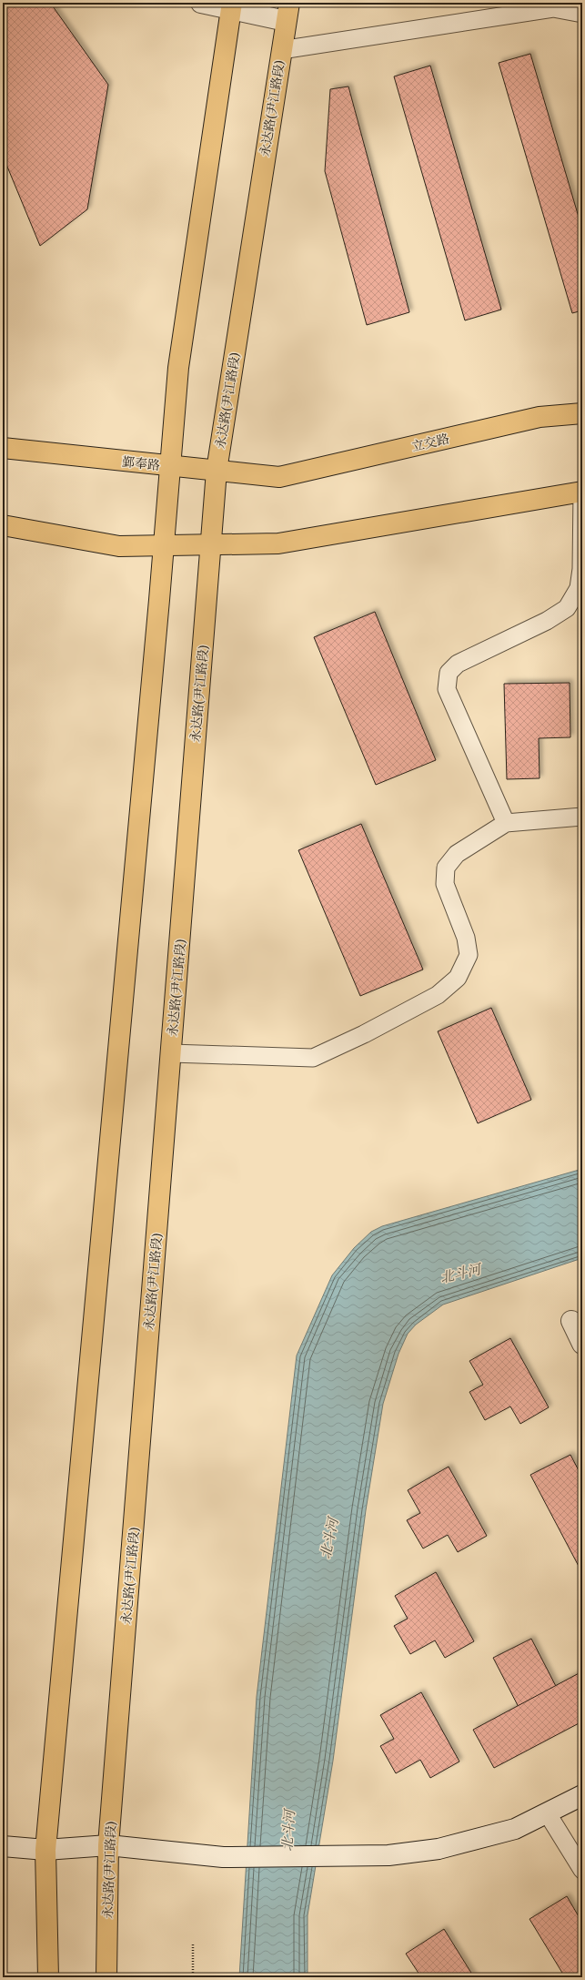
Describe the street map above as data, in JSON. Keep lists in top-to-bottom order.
{
  "streets": {
    "main road": ["永达路(尹江路段)", "立交路", "鄞奉路"]
  },
  "crossings": [
    ["永达路(尹江路段)", "鄞奉路"],
    ["立交路", "鄞奉路"]
  ],
  "water": ["北斗河"]
}
